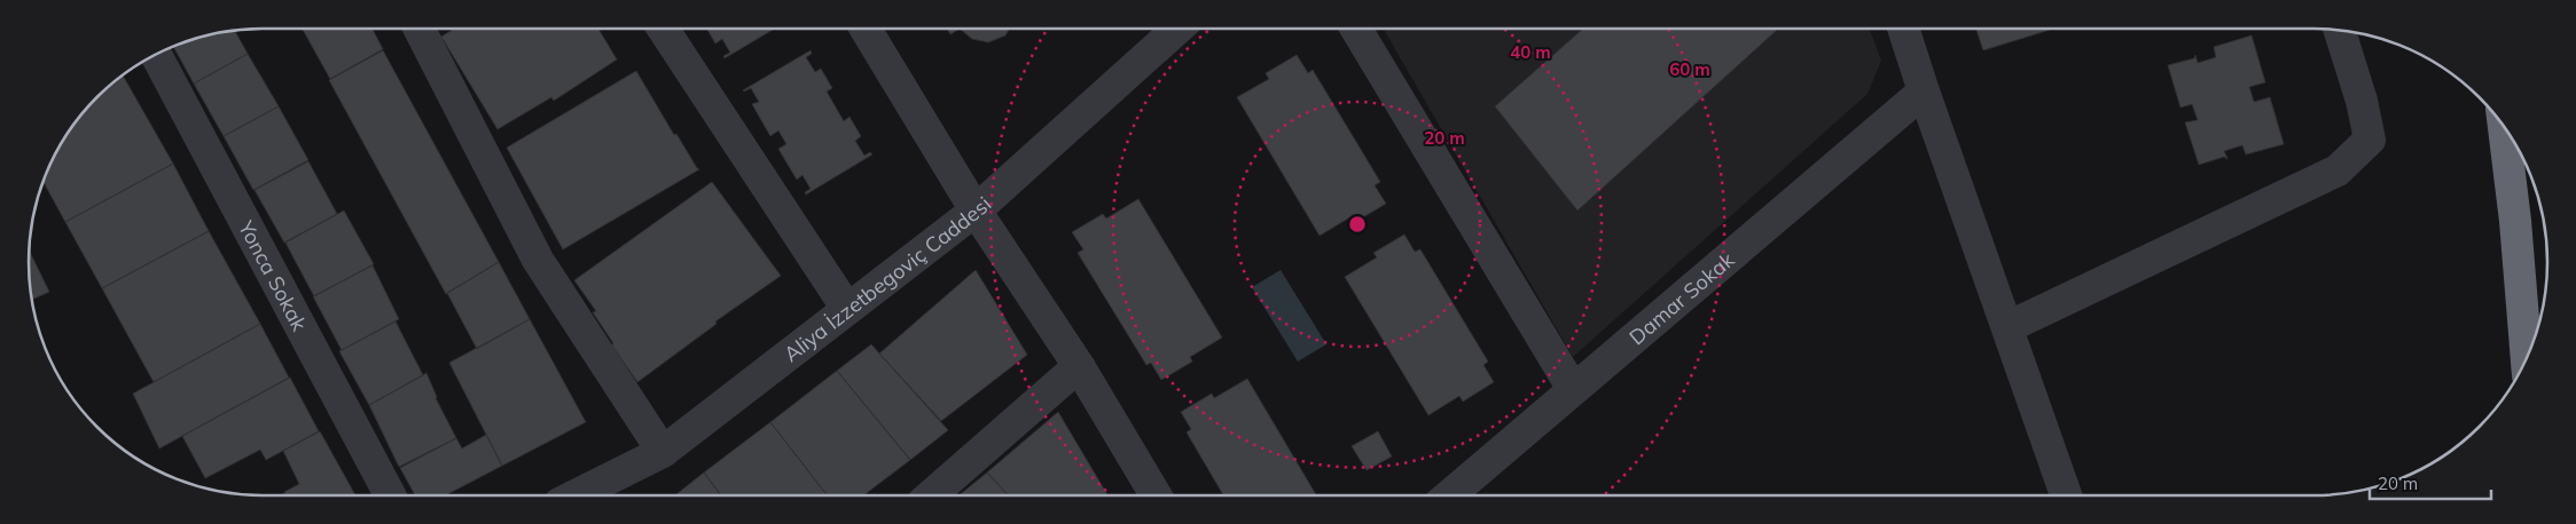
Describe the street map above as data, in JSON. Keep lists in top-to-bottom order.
{
  "streets": {
    "street": ["Yonca Sokak", "Aliya İzzetbegoviç Caddesi", "Damar Sokak"]
  },
  "scale_bar": "20 m",
  "rings": ["40 m", "60 m", "20 m"]
}
